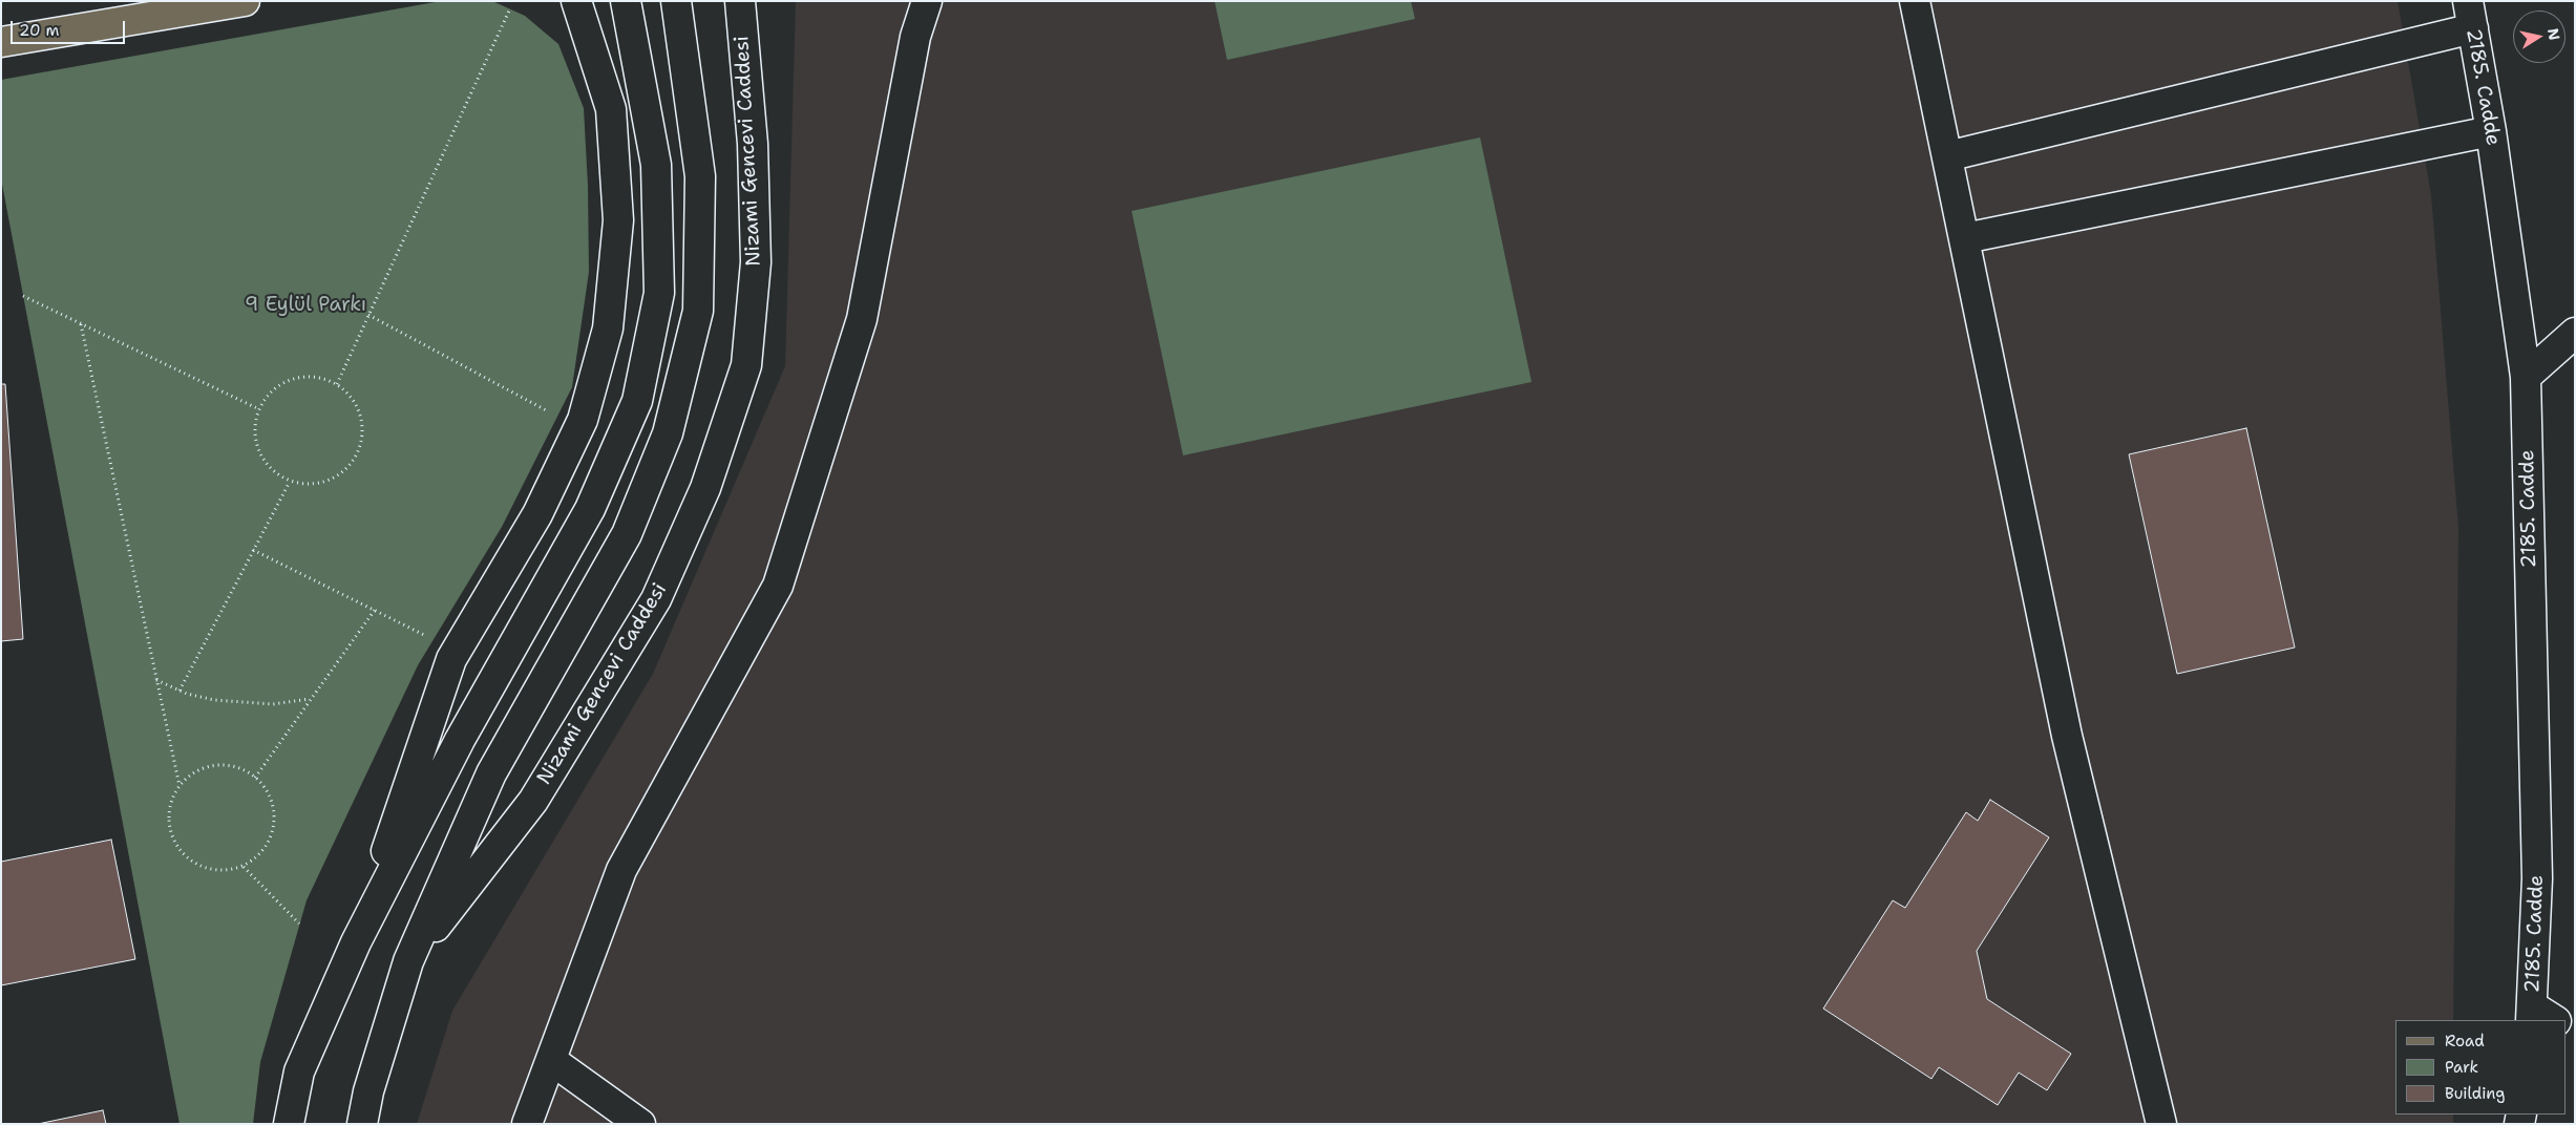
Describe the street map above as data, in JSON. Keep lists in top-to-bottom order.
{
  "streets": {
    "street": ["2185. Cadde", "Nizami Gencevi Caddesi"]
  },
  "parks": ["9 Eylül Parkı"],
  "legend": ["Road", "Park", "Building"],
  "scale_bar": "20 m",
  "north": "right"
}
